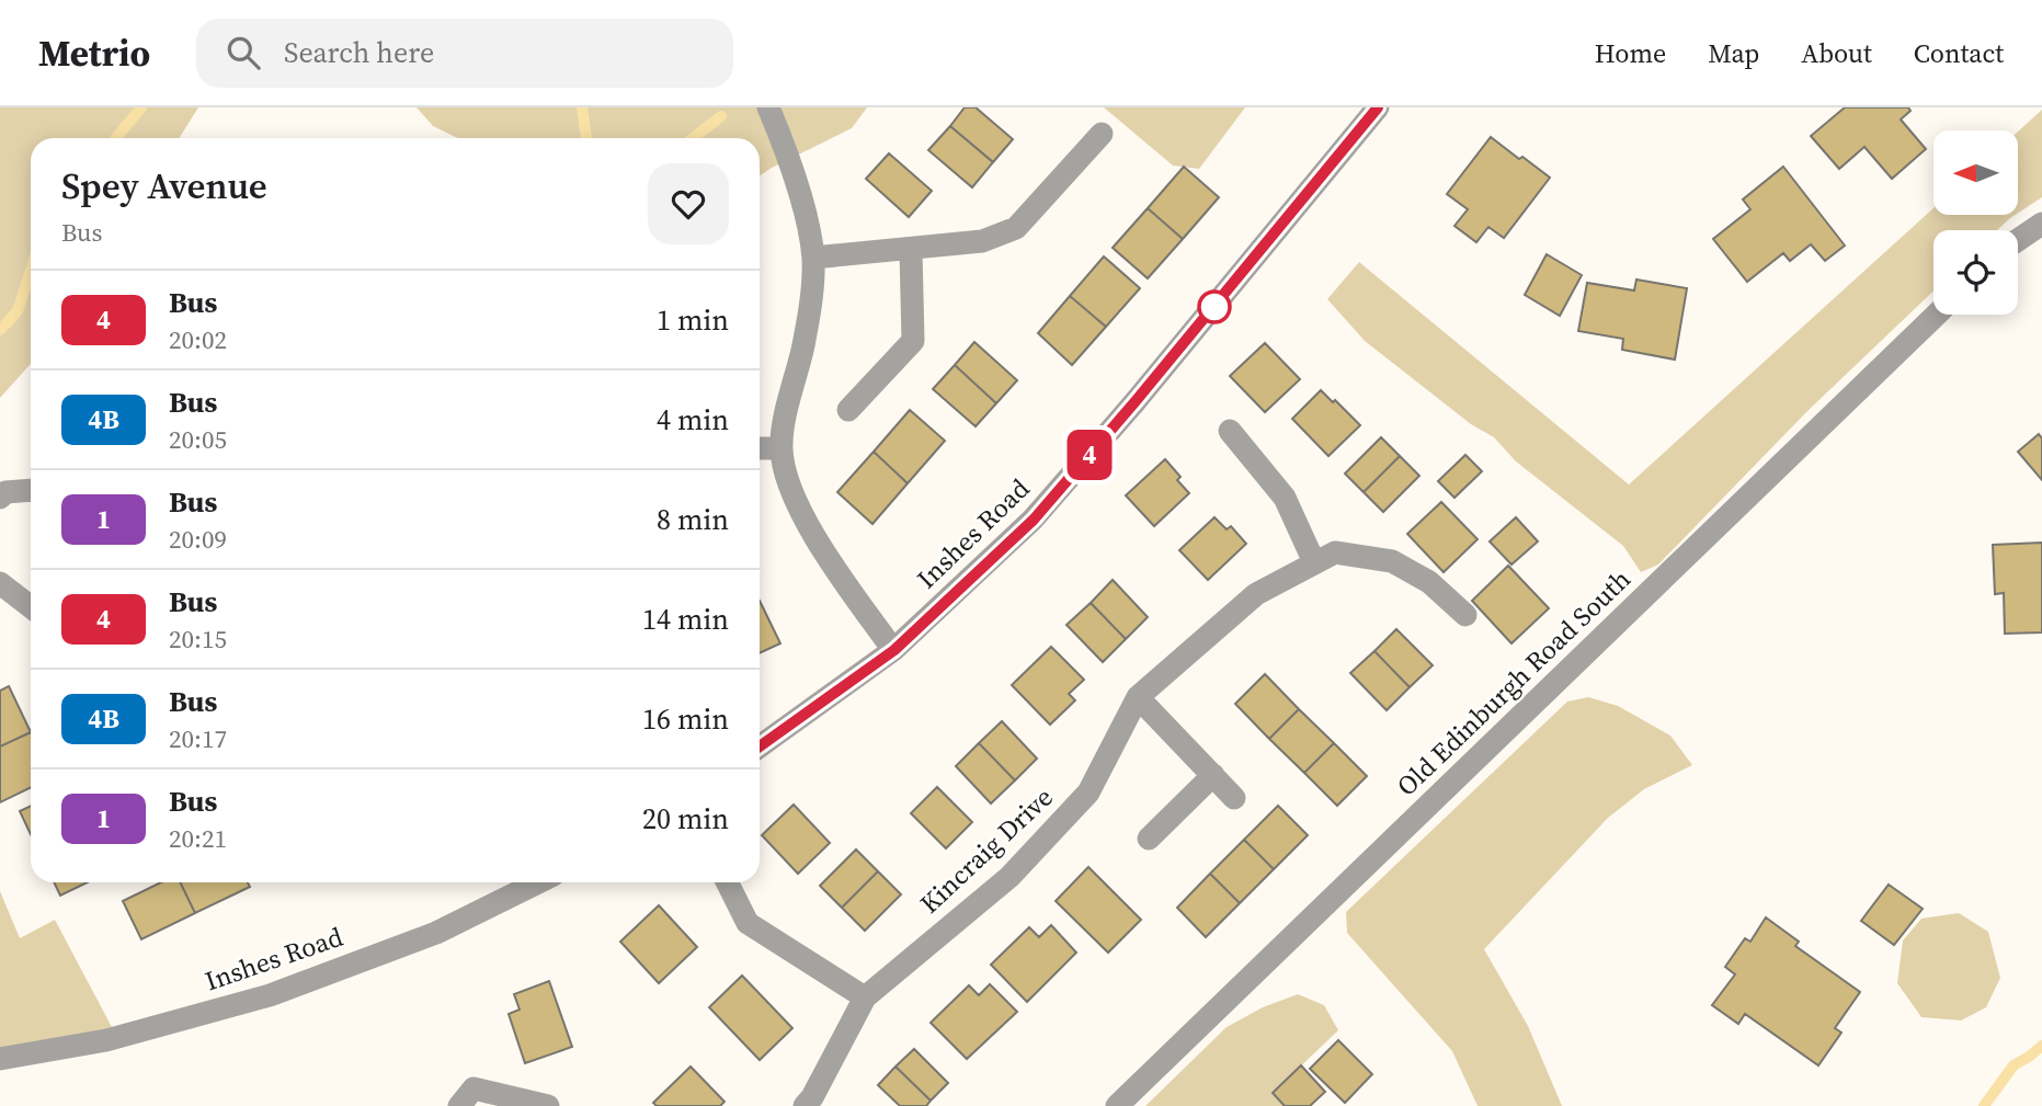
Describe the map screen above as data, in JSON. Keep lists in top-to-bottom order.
{
  "streets": {
    "street": ["Inshes Road", "Old Edinburgh Road South", "Kincraig Drive"]
  },
  "lines": ["bus line 4"],
  "north": "left",
  "page": {
    "header": "Metrio",
    "search": "Search here",
    "nav": [
      "Home",
      "Map",
      "About",
      "Contact"
    ],
    "on_map": "4",
    "heading": ["Spey Avenue", "Bus"],
    "list": [
      {
        "mark": "4",
        "name": "Bus",
        "note": "20:02",
        "value": "1 min"
      },
      {
        "mark": "4B",
        "name": "Bus",
        "note": "20:05",
        "value": "4 min"
      },
      {
        "mark": "1",
        "name": "Bus",
        "note": "20:09",
        "value": "8 min"
      },
      {
        "mark": "4",
        "name": "Bus",
        "note": "20:15",
        "value": "14 min"
      },
      {
        "mark": "4B",
        "name": "Bus",
        "note": "20:17",
        "value": "16 min"
      },
      {
        "mark": "1",
        "name": "Bus",
        "note": "20:21",
        "value": "20 min"
      }
    ]
  }
}
